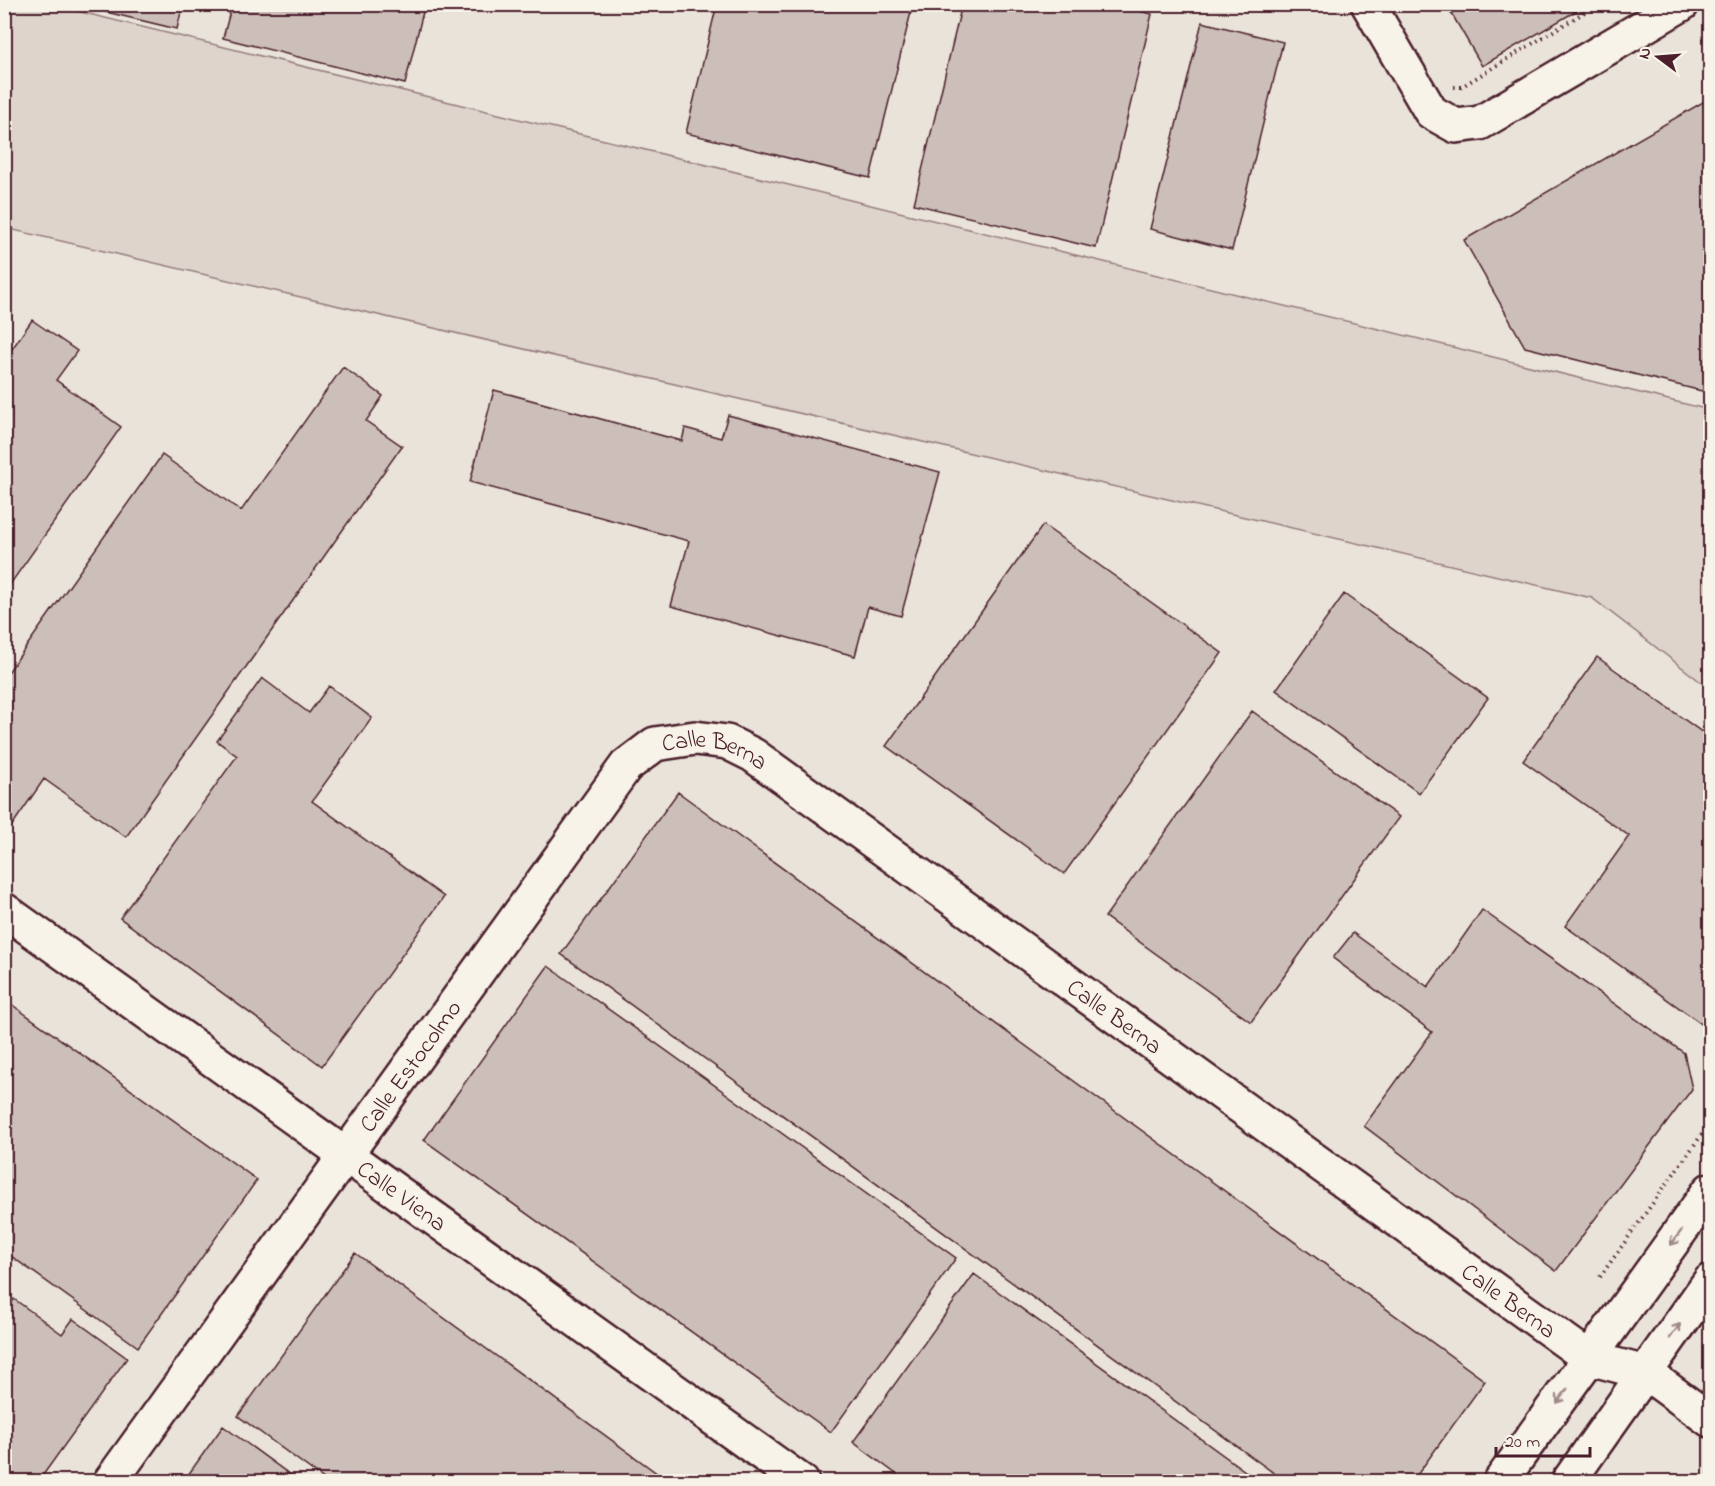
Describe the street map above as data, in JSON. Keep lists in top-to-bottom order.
{
  "streets": {
    "street": ["Calle Berna", "Calle Estocolmo", "Calle Viena"]
  },
  "crossings": [
    ["Calle Berna", "Calle Estocolmo"],
    ["Calle Estocolmo", "Calle Viena"]
  ],
  "scale_bar": "20 m",
  "north": "left"
}
